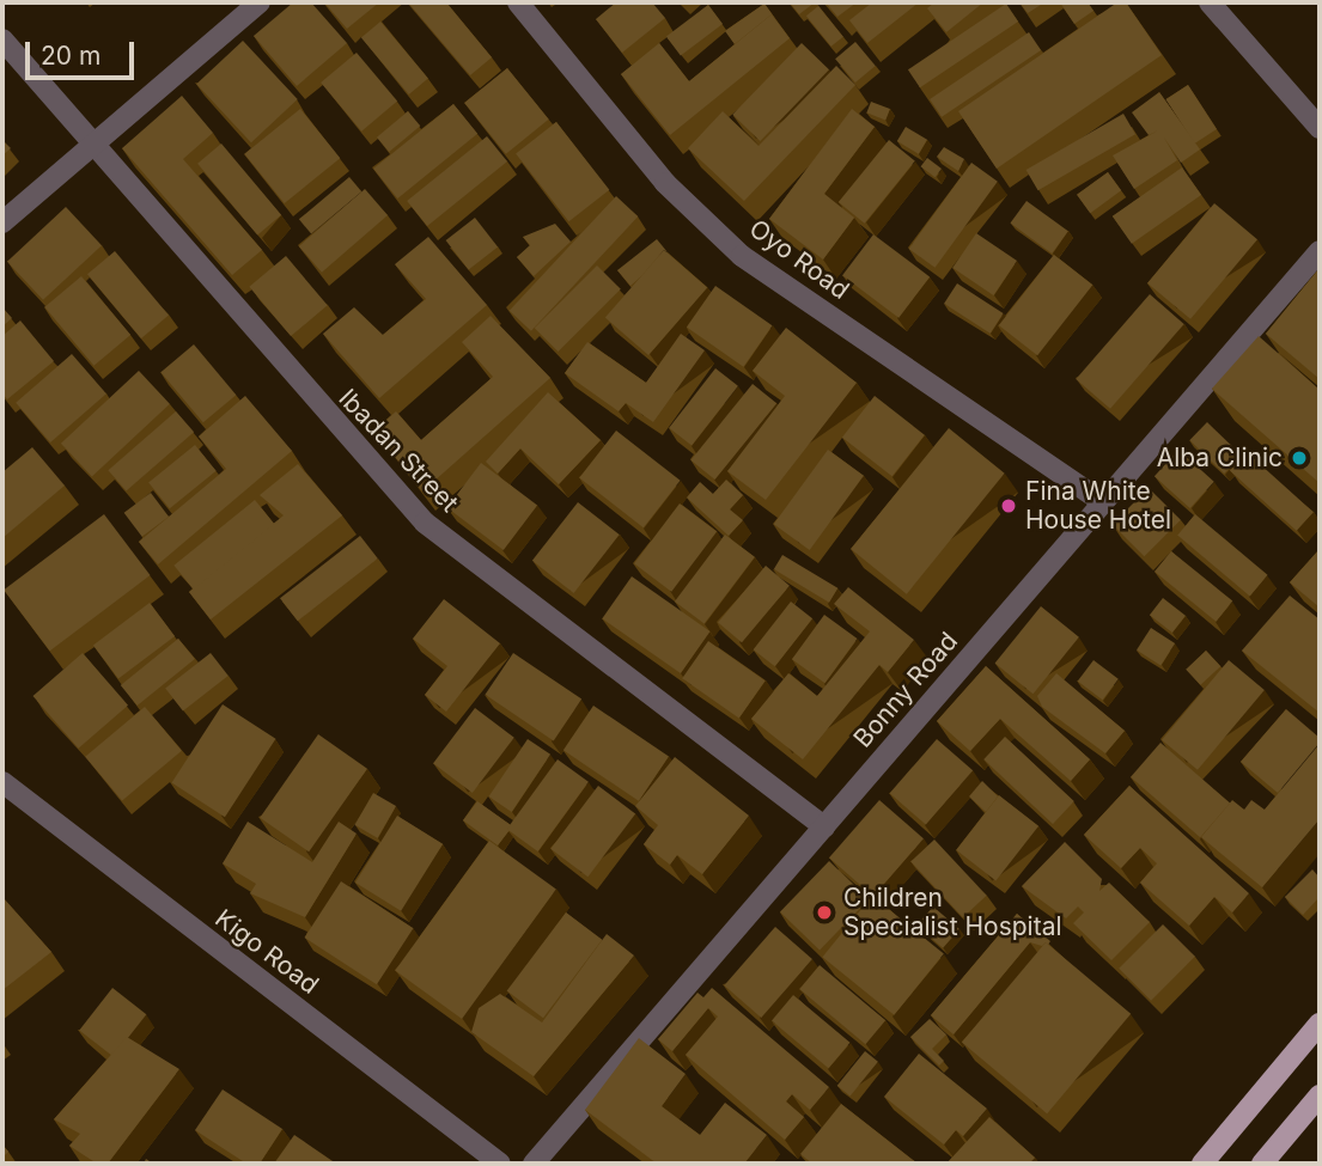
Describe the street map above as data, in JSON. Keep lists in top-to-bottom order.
{
  "streets": {
    "street": [
      "Oyo Road",
      "Ibadan Street",
      "Bonny Road",
      "Kigo Road"
    ]
  },
  "crossings": [
    ["Oyo Road", "Bonny Road"],
    ["Ibadan Street", "Bonny Road"]
  ],
  "places": ["Alba Clinic", "Fina White House Hotel", "Children Specialist Hospital"],
  "scale_bar": "20 m"
}
